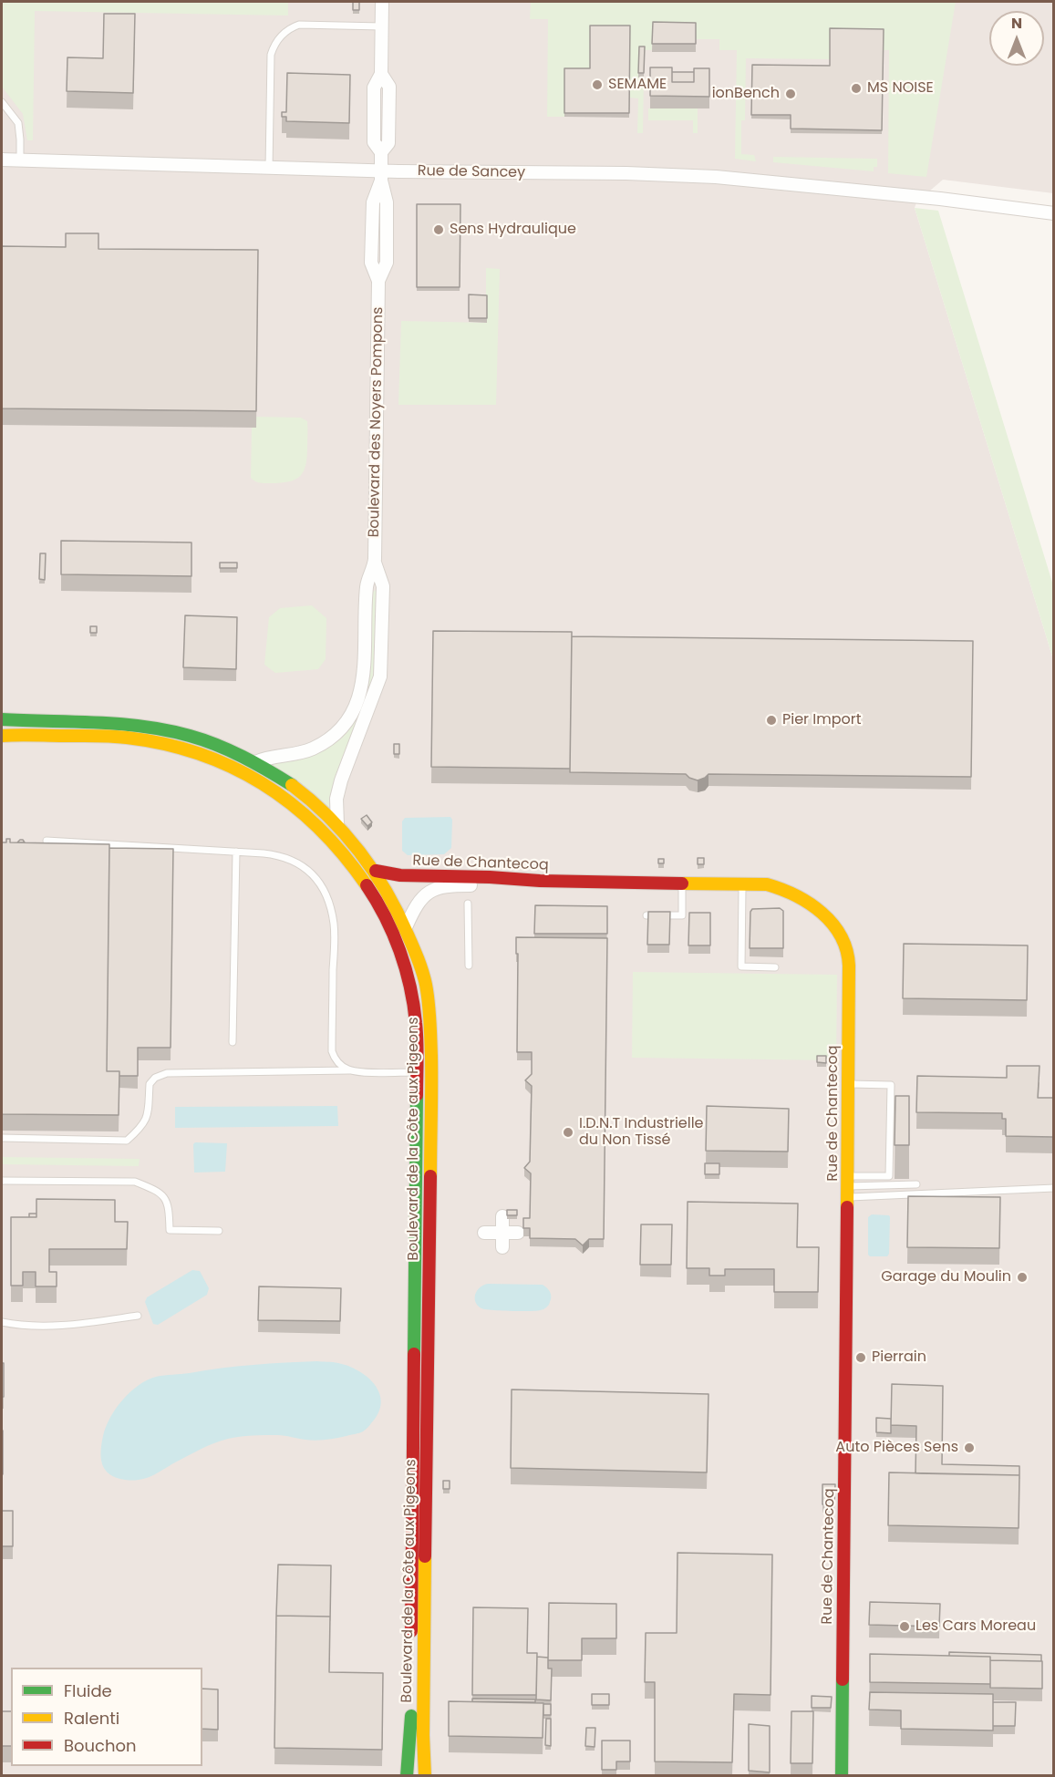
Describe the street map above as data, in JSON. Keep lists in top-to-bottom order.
{
  "streets": {
    "street": [
      "Rue de Sancey",
      "Boulevard des Noyers Pompons",
      "Rue de Chantecoq",
      "Boulevard de la Côte aux Pigeons"
    ]
  },
  "crossings": [
    ["Rue de Sancey", "Boulevard des Noyers Pompons"],
    ["Boulevard des Noyers Pompons", "Boulevard de la Côte aux Pigeons"],
    ["Rue de Chantecoq", "Boulevard de la Côte aux Pigeons"]
  ],
  "places": [
    "SEMAME",
    "MS NOISE",
    "ionBench",
    "Sens Hydraulique",
    "Pier Import",
    "I.D.N.T Industrielle du Non Tissé",
    "Garage du Moulin",
    "Pierrain",
    "Auto Pièces Sens",
    "Les Cars Moreau"
  ],
  "legend": ["Fluide", "Ralenti", "Bouchon"],
  "north": "top"
}
